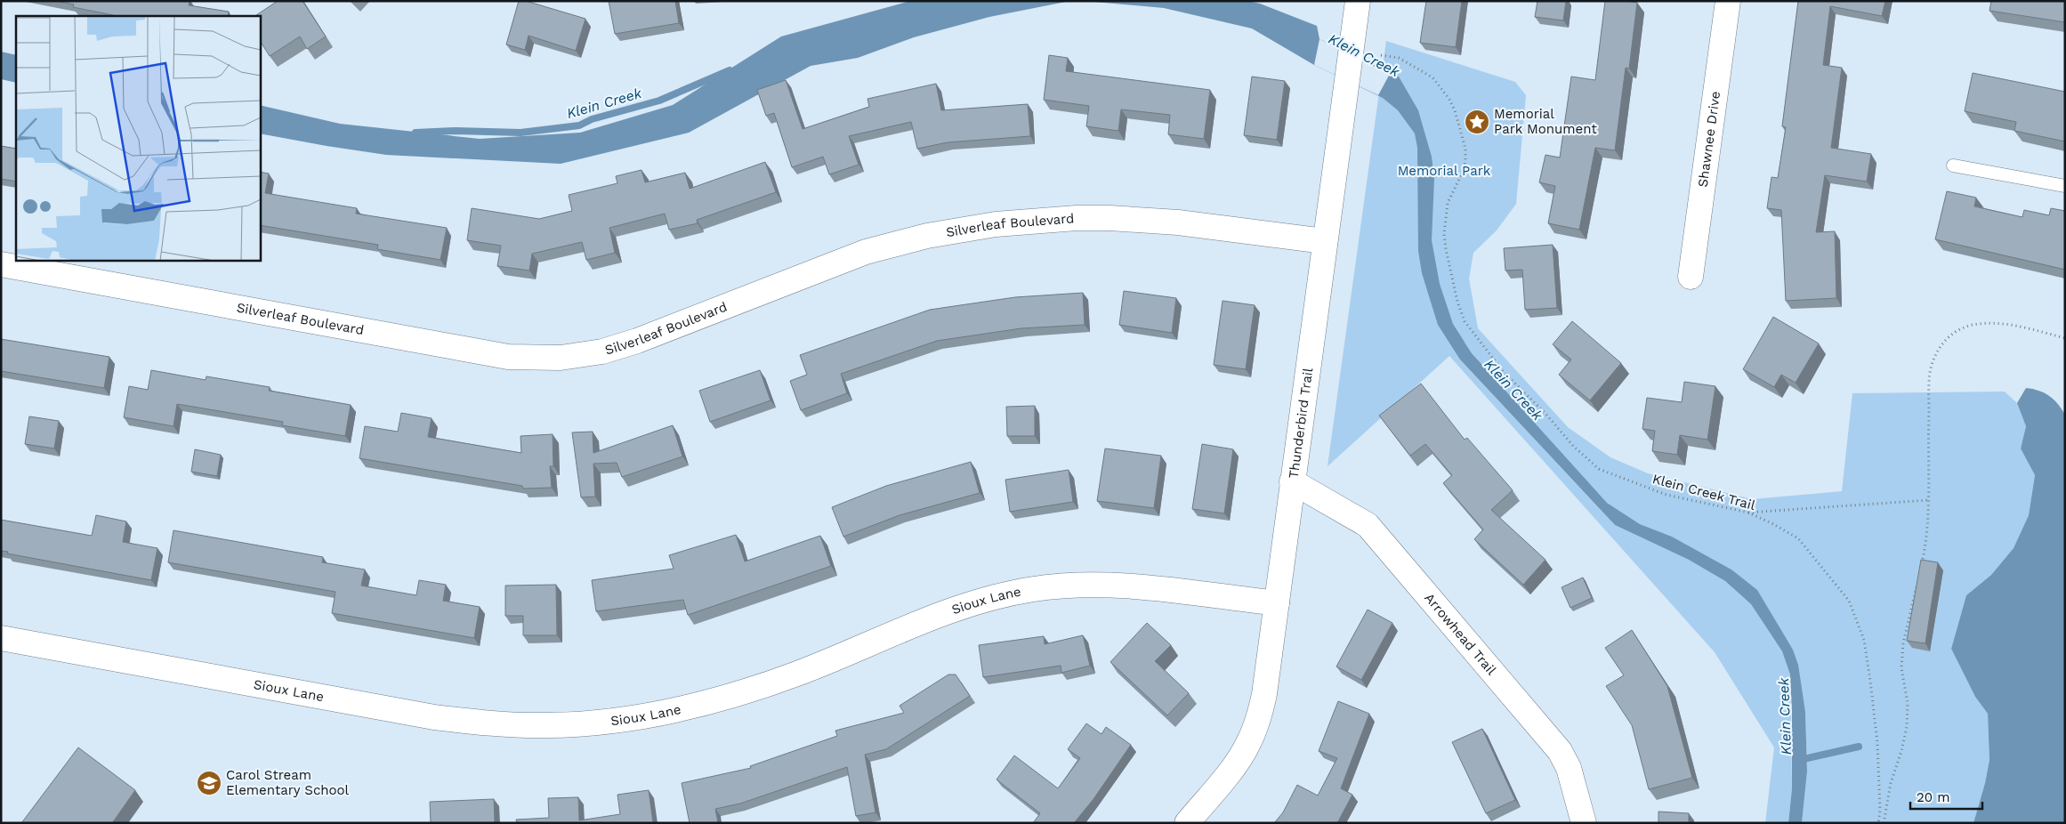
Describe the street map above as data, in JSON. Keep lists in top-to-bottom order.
{
  "streets": {
    "street": [
      "Shawnee Drive",
      "Silverleaf Boulevard",
      "Thunderbird Trail",
      "Sioux Lane",
      "Arrowhead Trail"
    ],
    "path": ["Klein Creek Trail"]
  },
  "crossings": [
    ["Silverleaf Boulevard", "Thunderbird Trail"],
    ["Thunderbird Trail", "Sioux Lane"],
    ["Thunderbird Trail", "Arrowhead Trail"]
  ],
  "water": ["Klein Creek"],
  "parks": ["Memorial Park"],
  "places": {
    "place": ["Memorial Park Monument"],
    "school or university": ["Carol Stream Elementary School"]
  },
  "scale_bar": "20 m"
}
